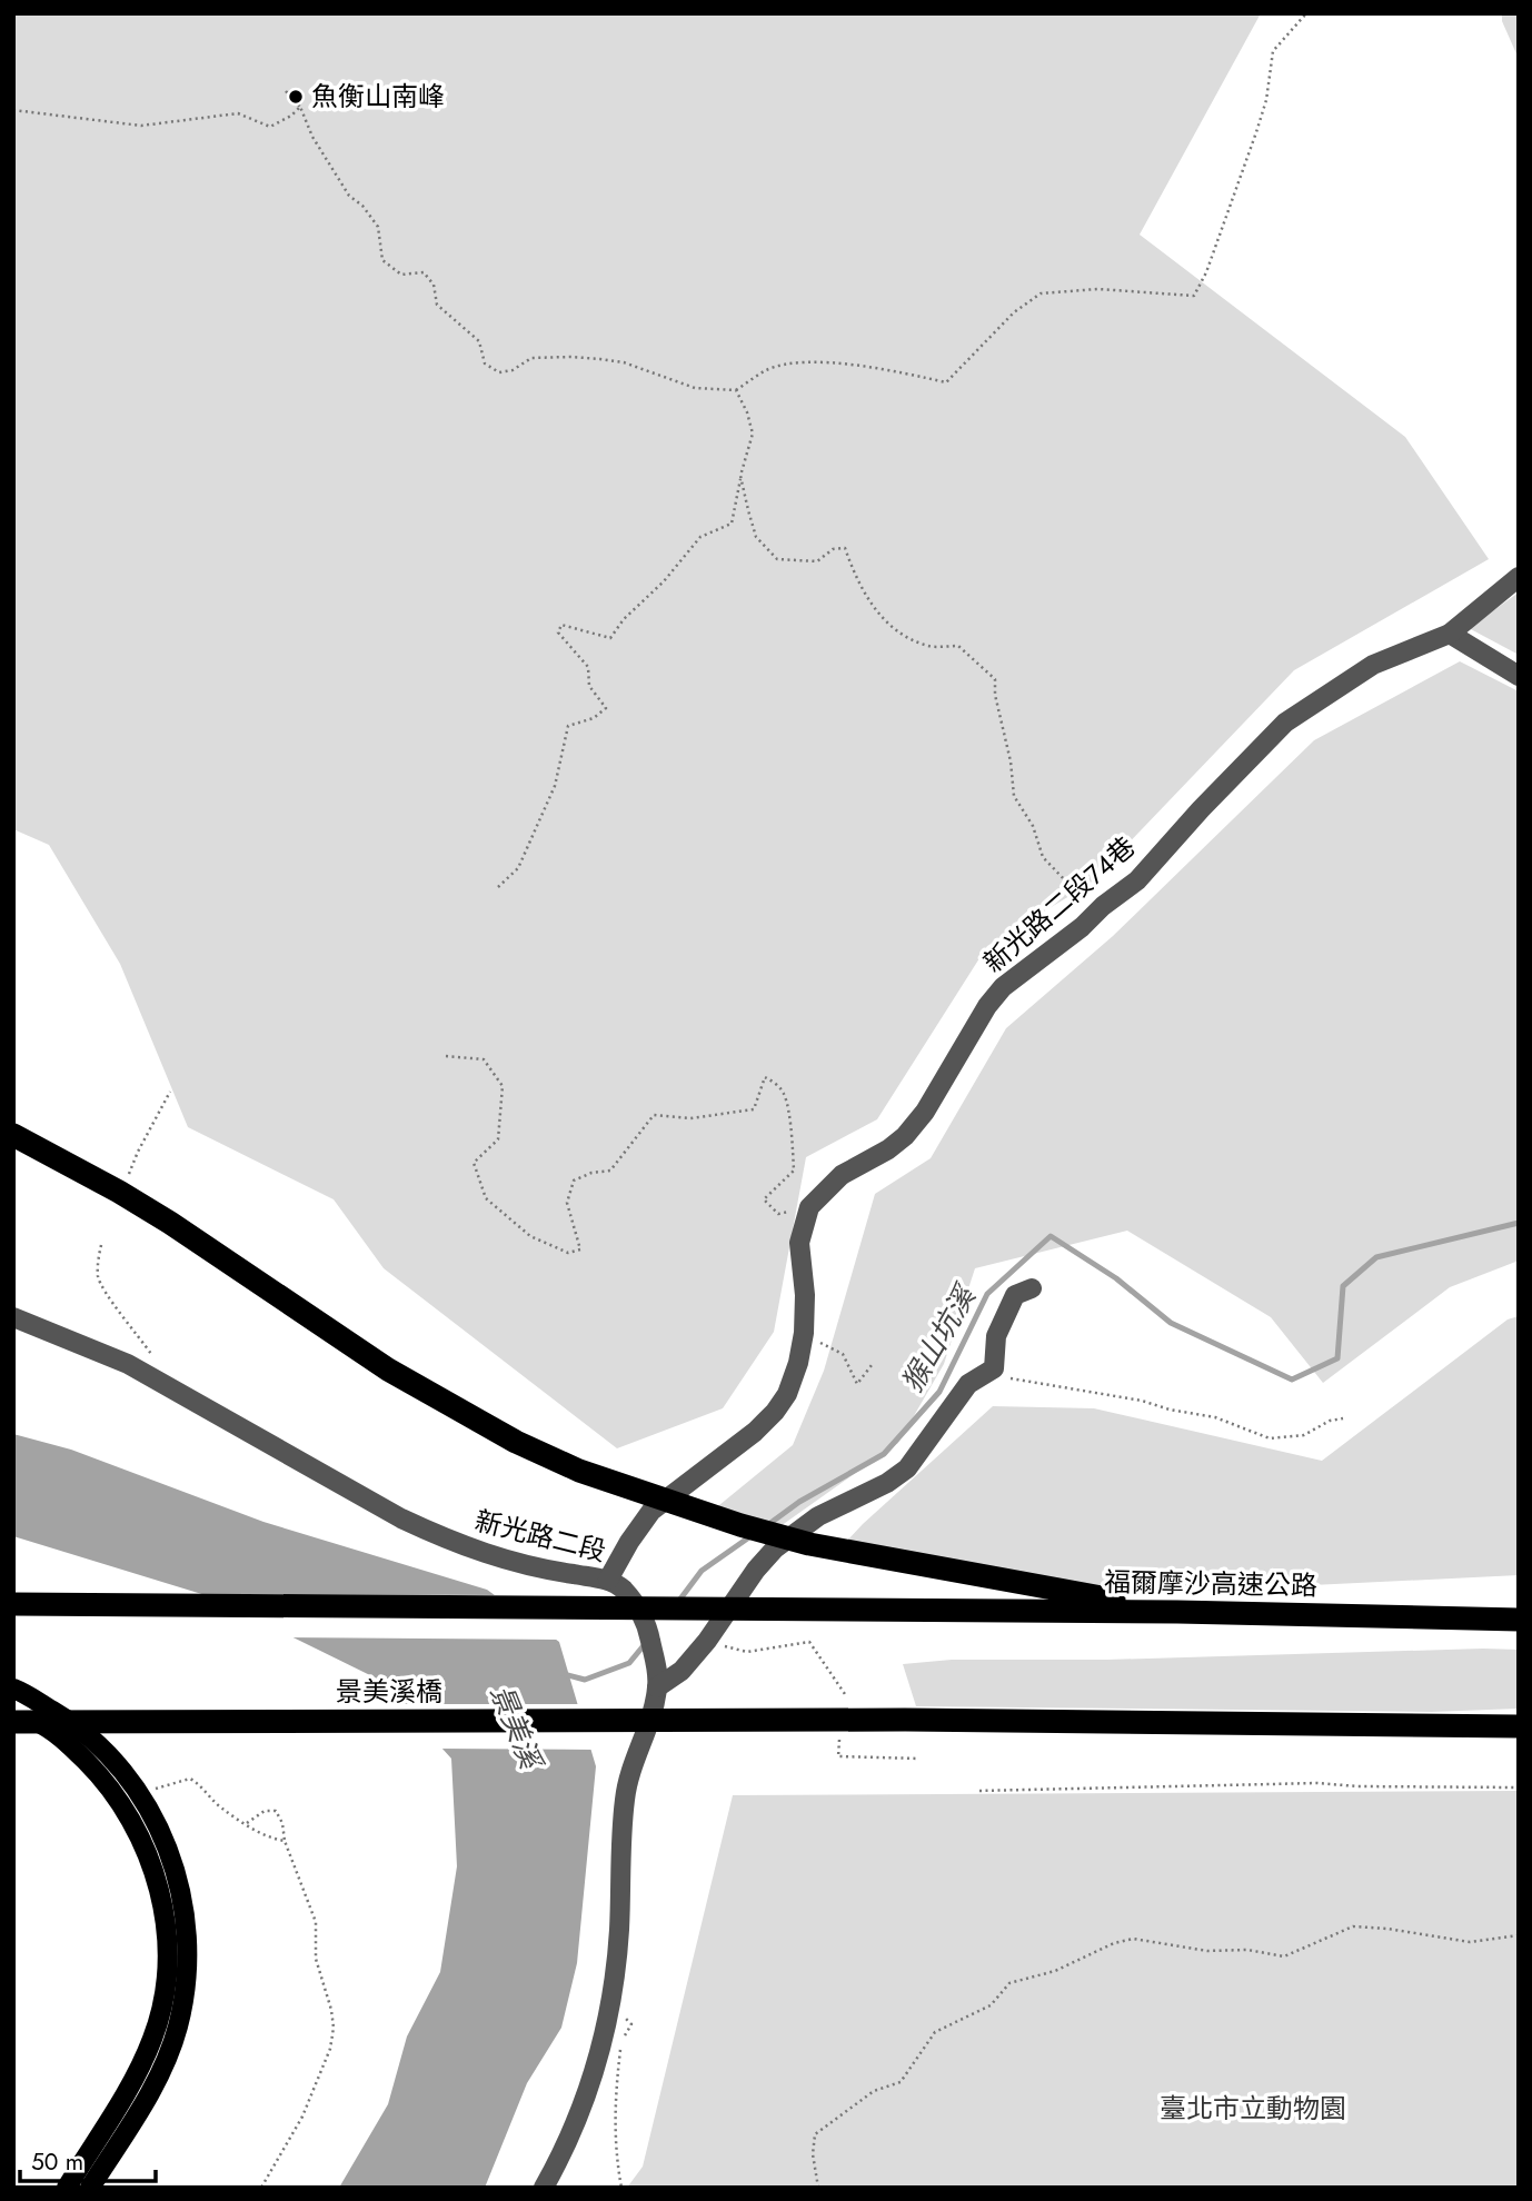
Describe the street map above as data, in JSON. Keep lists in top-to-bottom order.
{
  "streets": {
    "highway": ["福爾摩沙高速公路", "景美溪橋"],
    "street": ["新光路二段74巷", "新光路二段"]
  },
  "crossings": [
    ["新光路二段74巷", "新光路二段"]
  ],
  "water": ["猴山坑溪", "景美溪"],
  "parks": ["臺北市立動物園"],
  "places": ["魚衡山南峰"],
  "scale_bar": "50 m"
}
